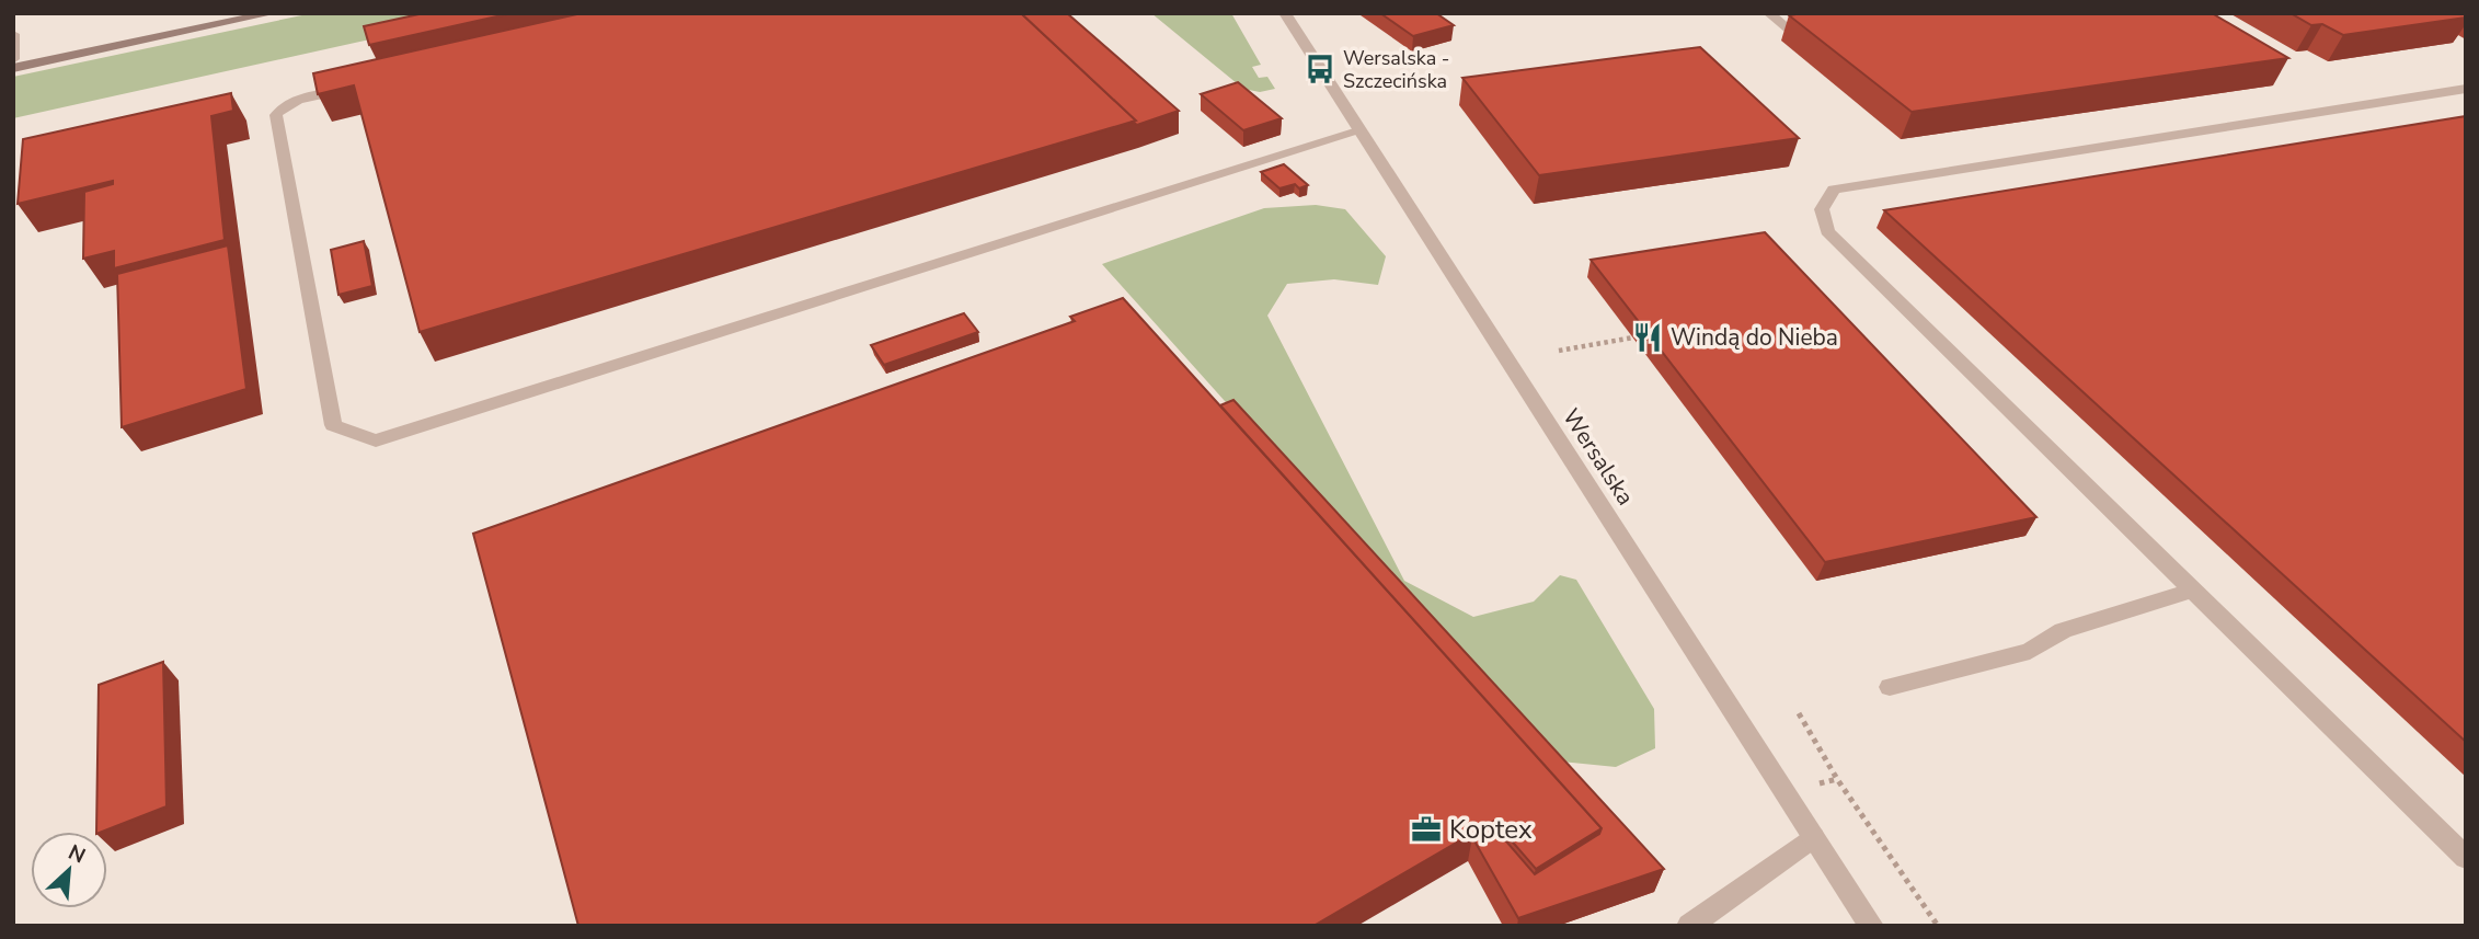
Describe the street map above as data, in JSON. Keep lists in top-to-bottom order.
{
  "streets": {
    "street": ["Wersalska"]
  },
  "places": {
    "bus stop": ["Wersalska - Szczecińska"],
    "restaurant": ["Windą do Nieba"],
    "office": ["Koptex"]
  },
  "north": "top right"
}
